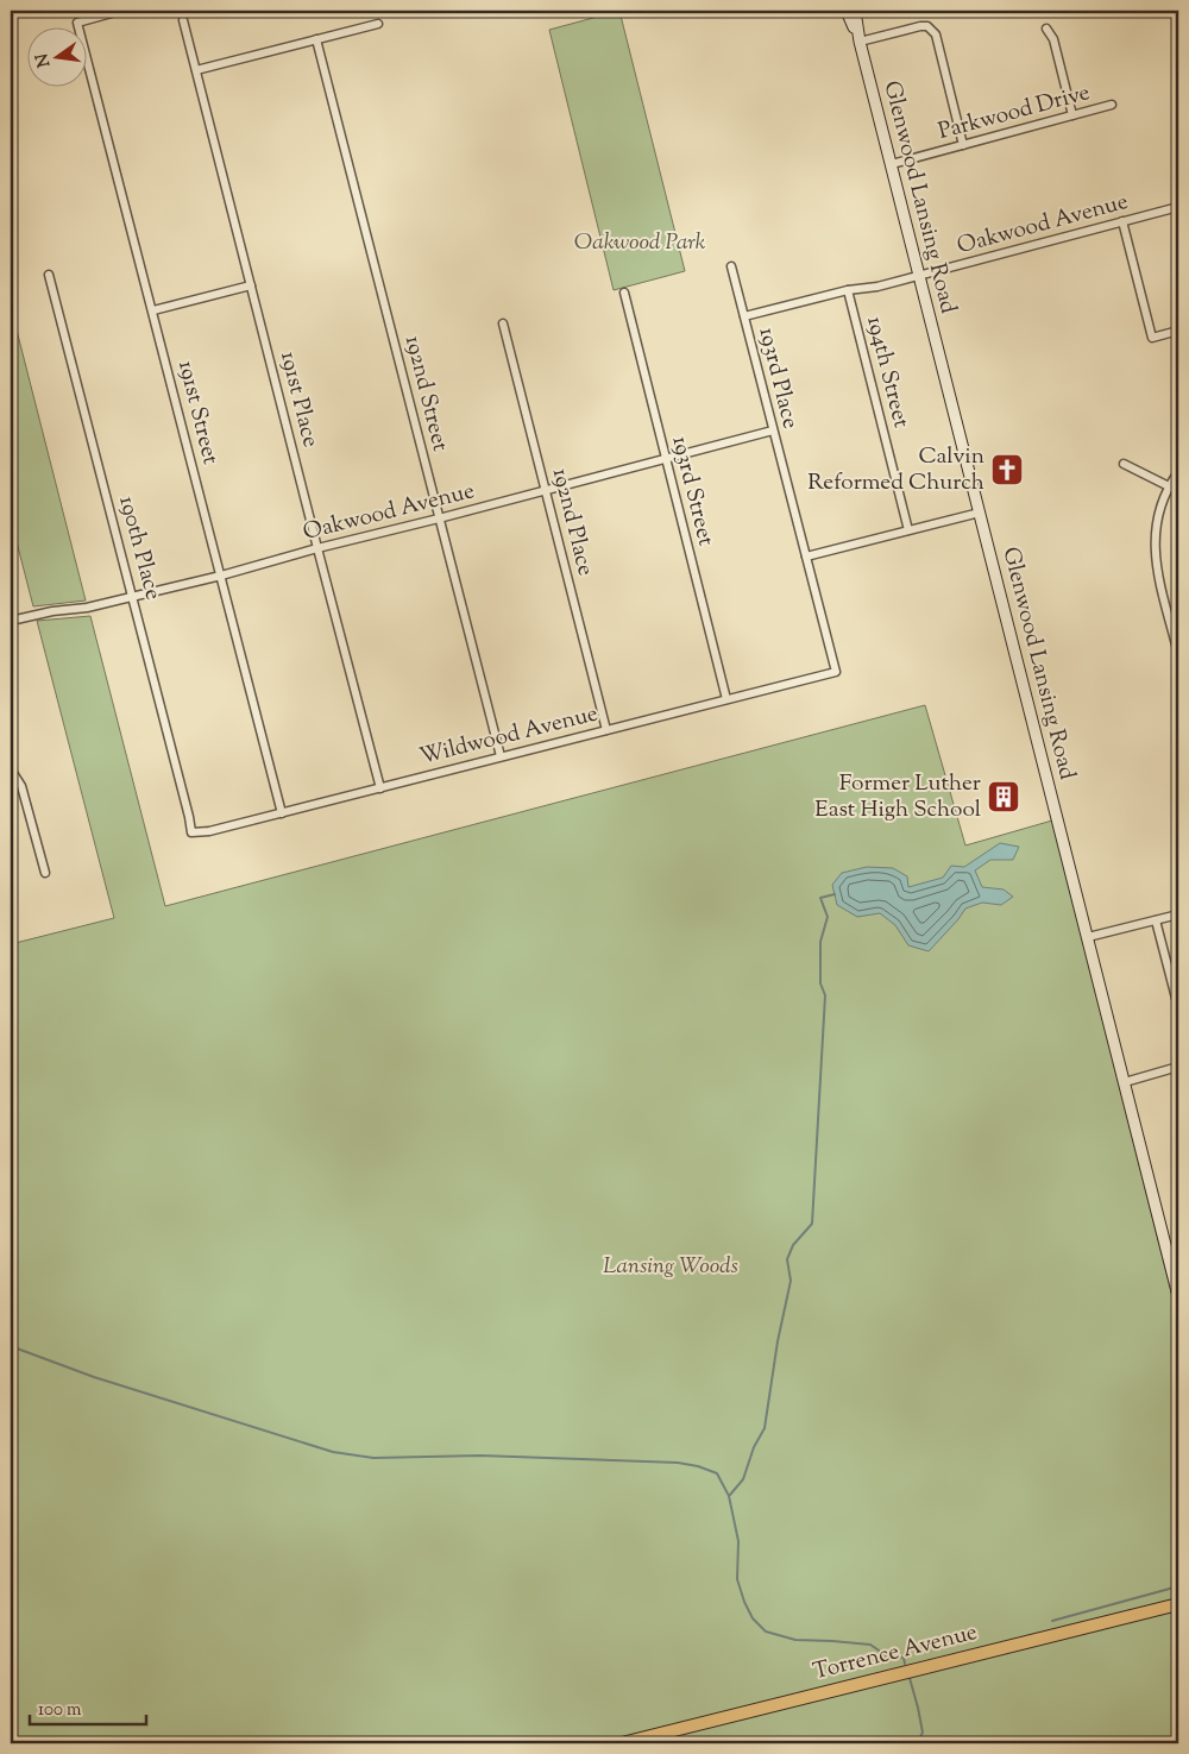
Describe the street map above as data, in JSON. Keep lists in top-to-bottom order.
{
  "streets": {
    "main road": ["Glenwood Lansing Road", "Torrence Avenue"],
    "street": [
      "Parkwood Drive",
      "Oakwood Avenue",
      "194th Street",
      "193rd Place",
      "192nd Street",
      "191st Place",
      "191st Street",
      "193rd Street",
      "192nd Place",
      "190th Place",
      "Wildwood Avenue"
    ]
  },
  "crossings": [
    ["Parkwood Drive", "Glenwood Lansing Road"],
    ["Glenwood Lansing Road", "Oakwood Avenue"],
    ["Oakwood Avenue", "194th Street"],
    ["Oakwood Avenue", "193rd Place"],
    ["Oakwood Avenue", "192nd Street"],
    ["Oakwood Avenue", "191st Place"],
    ["Oakwood Avenue", "191st Street"],
    ["Oakwood Avenue", "193rd Street"],
    ["Oakwood Avenue", "192nd Place"],
    ["Oakwood Avenue", "190th Place"],
    ["193rd Place", "Wildwood Avenue"],
    ["192nd Street", "Wildwood Avenue"],
    ["191st Place", "Wildwood Avenue"],
    ["191st Street", "Wildwood Avenue"],
    ["193rd Street", "Wildwood Avenue"],
    ["192nd Place", "Wildwood Avenue"],
    ["190th Place", "Wildwood Avenue"]
  ],
  "parks": ["Oakwood Park", "Lansing Woods"],
  "places": {
    "church": ["Calvin Reformed Church"],
    "building": ["Former Luther East High School"]
  },
  "scale_bar": "100 m",
  "north": "left"
}
